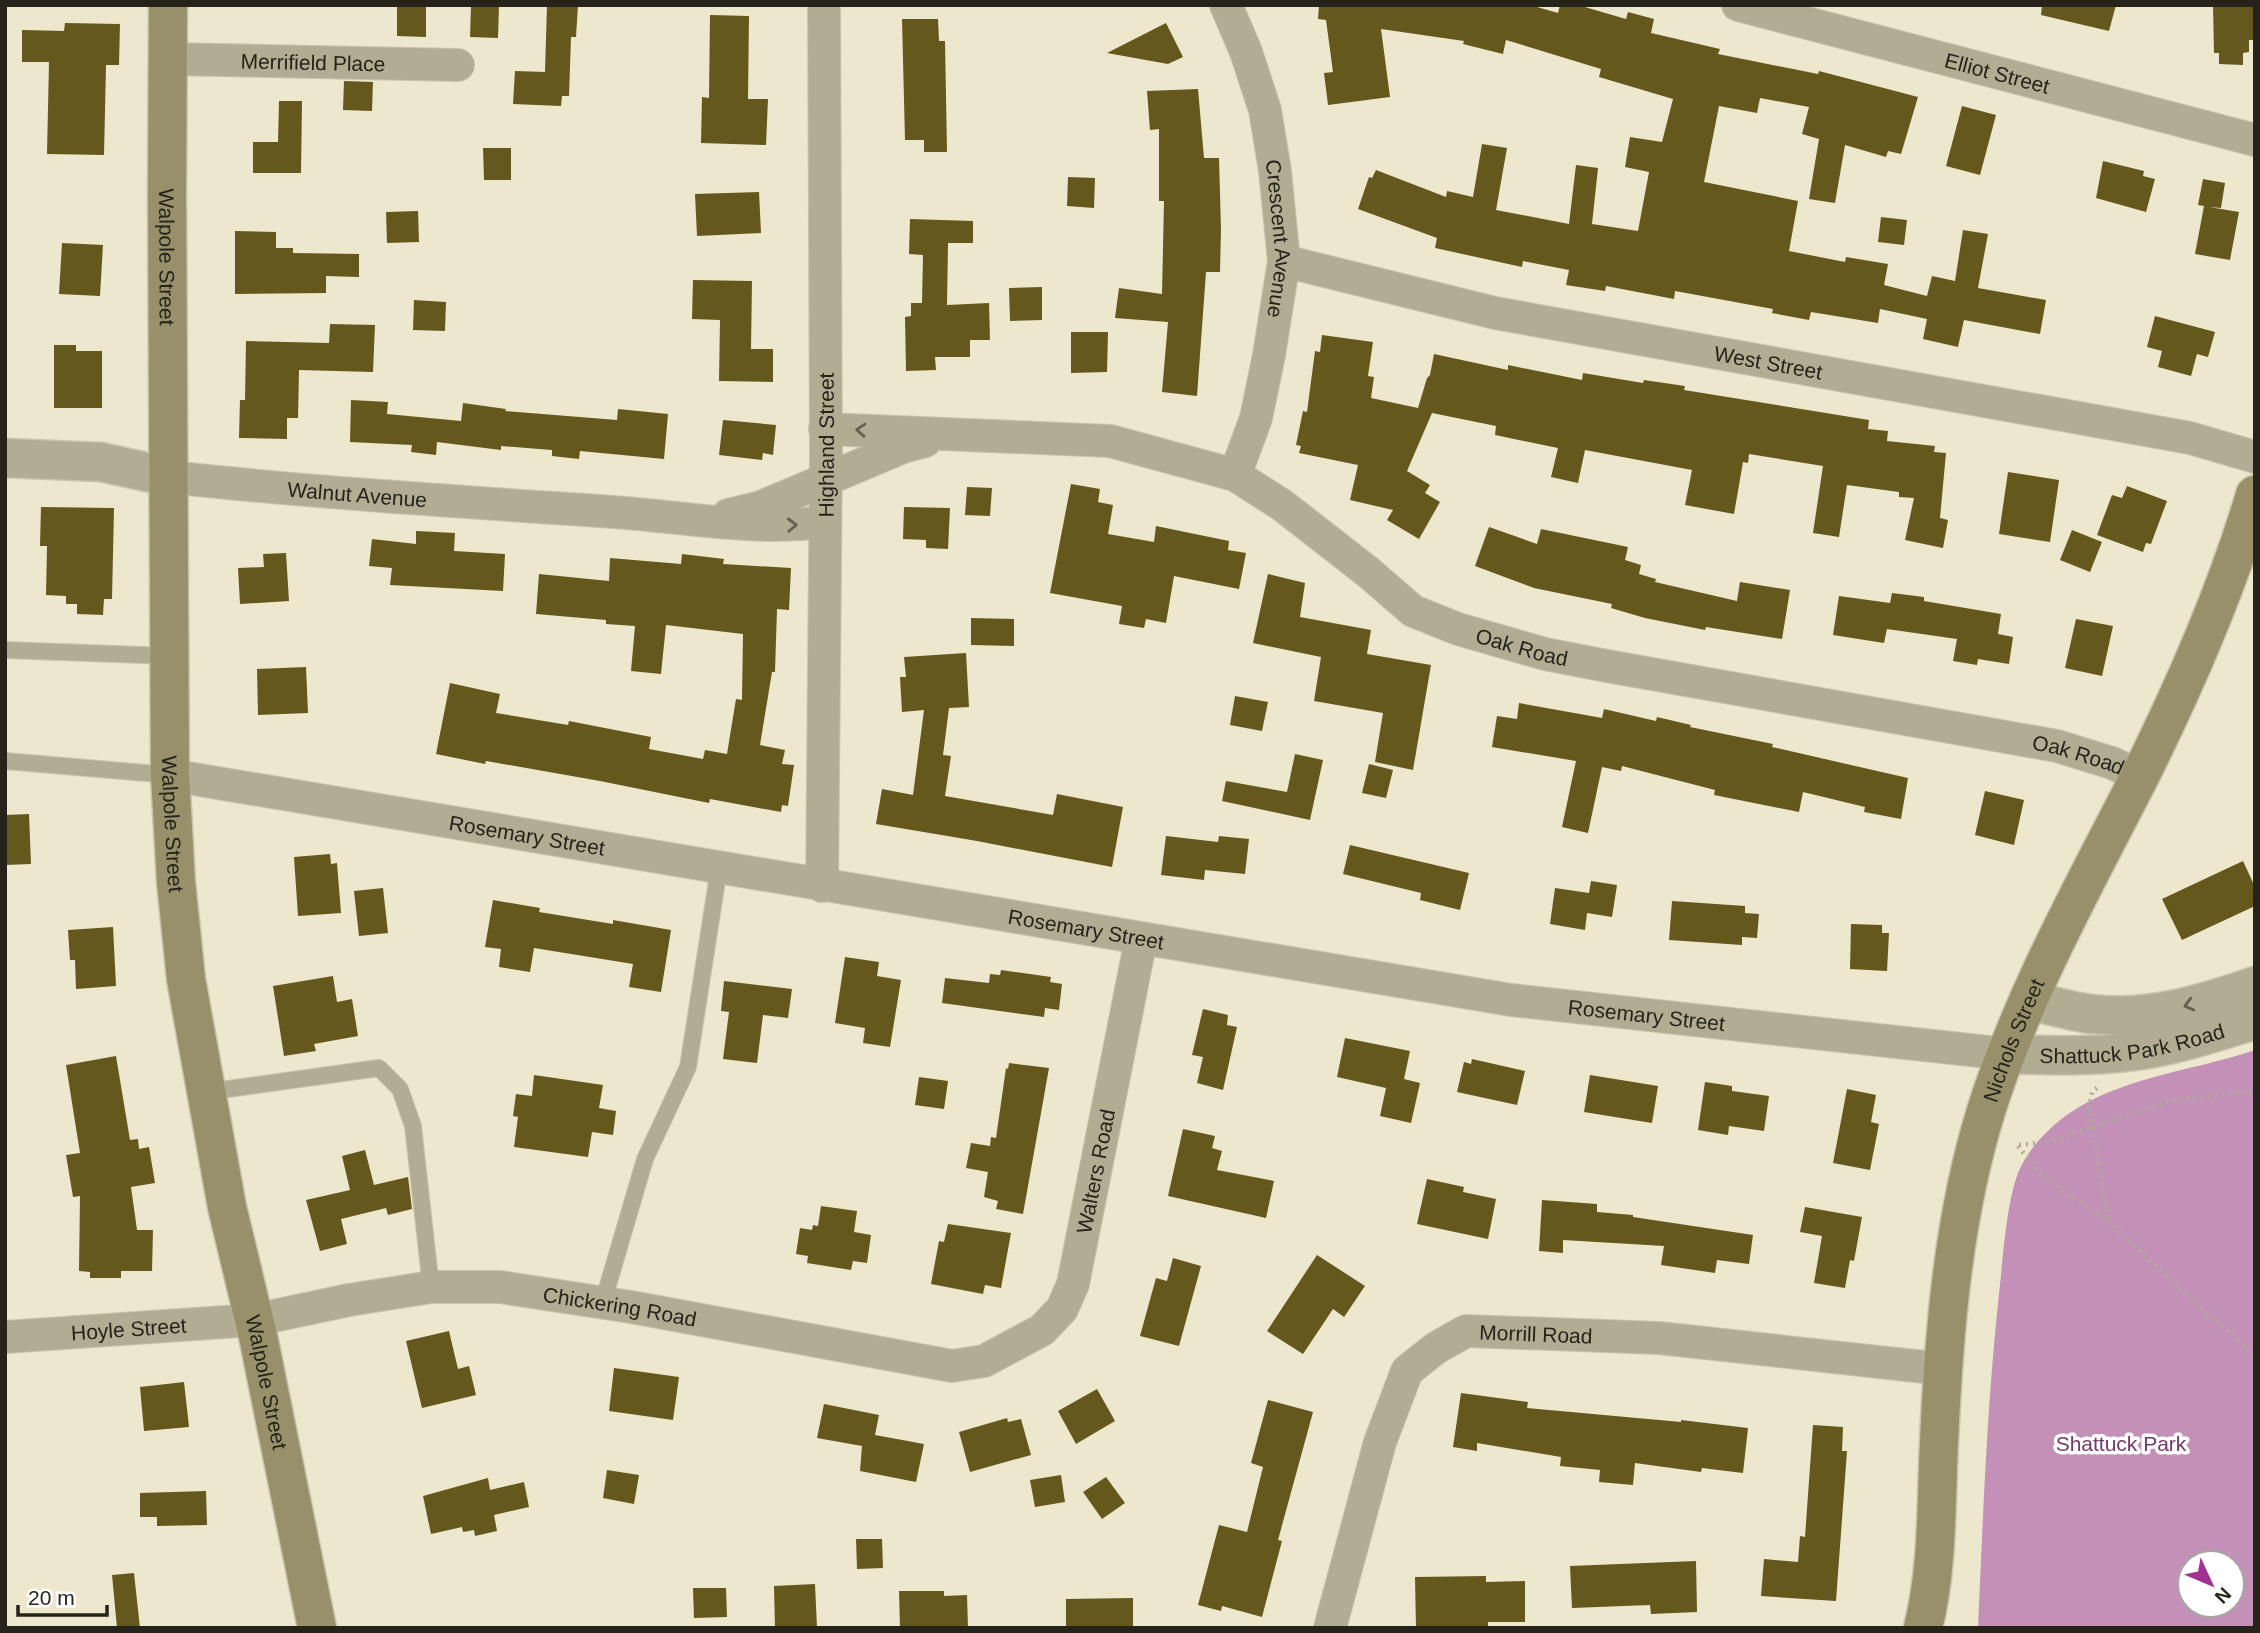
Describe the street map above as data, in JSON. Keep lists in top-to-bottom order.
{
  "streets": {
    "main road": ["Walpole Street", "Nichols Street"],
    "street": [
      "Merrifield Place",
      "Elliot Street",
      "Crescent Avenue",
      "West Street",
      "Highland Street",
      "Walnut Avenue",
      "Oak Road",
      "Rosemary Street",
      "Shattuck Park Road",
      "Walters Road",
      "Chickering Road",
      "Hoyle Street",
      "Morrill Road"
    ]
  },
  "crossings": [
    ["Merrifield Place", "Walpole Street"],
    ["Crescent Avenue", "West Street"],
    ["Crescent Avenue", "Oak Road"],
    ["Walpole Street", "Walnut Avenue"],
    ["Walpole Street", "Rosemary Street"],
    ["Walpole Street", "Chickering Road"],
    ["Walpole Street", "Hoyle Street"],
    ["Highland Street", "Walnut Avenue"],
    ["Highland Street", "Oak Road"],
    ["Highland Street", "Rosemary Street"],
    ["Walnut Avenue", "Oak Road"],
    ["Oak Road", "Nichols Street"],
    ["Rosemary Street", "Nichols Street"],
    ["Rosemary Street", "Shattuck Park Road"],
    ["Rosemary Street", "Walters Road"],
    ["Nichols Street", "Shattuck Park Road"],
    ["Nichols Street", "Morrill Road"],
    ["Walters Road", "Chickering Road"],
    ["Chickering Road", "Hoyle Street"]
  ],
  "parks": ["Shattuck Park"],
  "scale_bar": "20 m",
  "north": "bottom right"
}
